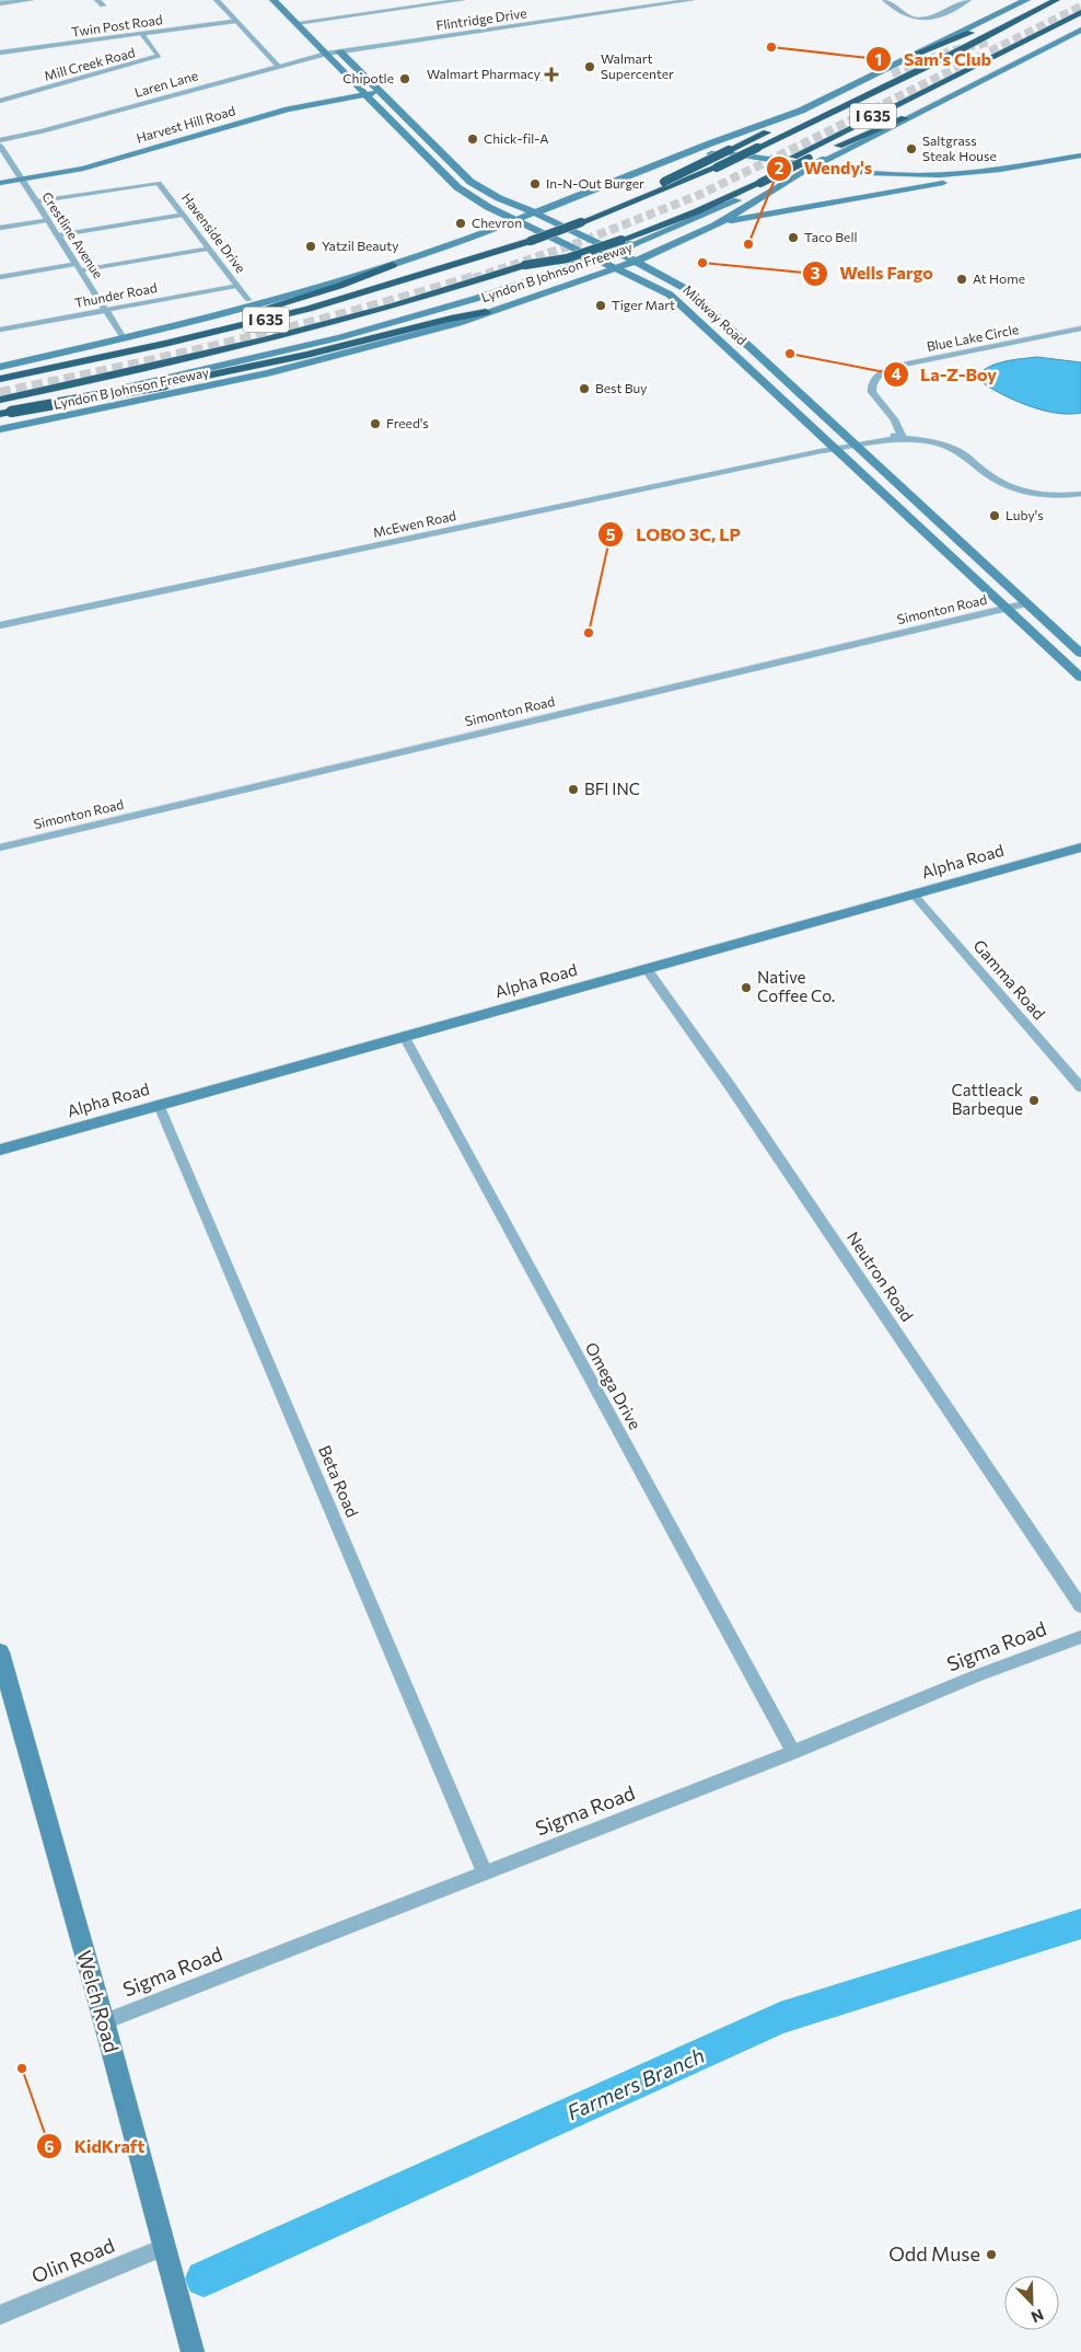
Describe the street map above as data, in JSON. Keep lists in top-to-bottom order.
{
  "streets": {
    "highway": ["I 635", "Lyndon B Johnson Freeway"],
    "main road": [
      "Harvest Hill Road",
      "Midway Road",
      "Alpha Road",
      "Welch Road"
    ],
    "street": [
      "Flintridge Drive",
      "Twin Post Road",
      "Mill Creek Road",
      "Laren Lane",
      "Havenside Drive",
      "Crestline Avenue",
      "Thunder Road",
      "Blue Lake Circle",
      "McEwen Road",
      "Simonton Road",
      "Gamma Road",
      "Neutron Road",
      "Omega Drive",
      "Beta Road",
      "Sigma Road",
      "Olin Road"
    ]
  },
  "crossings": [
    ["Flintridge Drive", "Laren Lane"],
    ["Flintridge Drive", "Midway Road"],
    ["Twin Post Road", "Mill Creek Road"],
    ["Laren Lane", "Midway Road"],
    ["Harvest Hill Road", "Crestline Avenue"],
    ["Harvest Hill Road", "Midway Road"],
    ["Havenside Drive", "Crestline Avenue"],
    ["Havenside Drive", "Thunder Road"],
    ["Crestline Avenue", "Thunder Road"],
    ["Lyndon B Johnson Freeway", "Midway Road"],
    ["Midway Road", "McEwen Road"],
    ["Midway Road", "Simonton Road"],
    ["Blue Lake Circle", "McEwen Road"],
    ["Alpha Road", "Gamma Road"],
    ["Alpha Road", "Neutron Road"],
    ["Alpha Road", "Omega Drive"],
    ["Alpha Road", "Beta Road"],
    ["Omega Drive", "Sigma Road"],
    ["Beta Road", "Sigma Road"],
    ["Sigma Road", "Welch Road"],
    ["Welch Road", "Olin Road"]
  ],
  "water": ["Farmers Branch"],
  "places": {
    "other": [
      "Sam's Club",
      "Walmart Supercenter",
      "Chipotle",
      "Chick-fil-A",
      "Saltgrass Steak House",
      "In-N-Out Burger",
      "Chevron",
      "Taco Bell",
      "Wendy's",
      "Yatzil Beauty",
      "Wells Fargo",
      "At Home",
      "Tiger Mart",
      "La-Z-Boy",
      "Best Buy",
      "Freed's",
      "Luby's",
      "LOBO 3C, LP",
      "BFI INC",
      "Native Coffee Co.",
      "Cattleack Barbeque",
      "KidKraft",
      "Odd Muse"
    ],
    "health": ["Walmart Pharmacy"]
  },
  "north": "bottom right"
}
